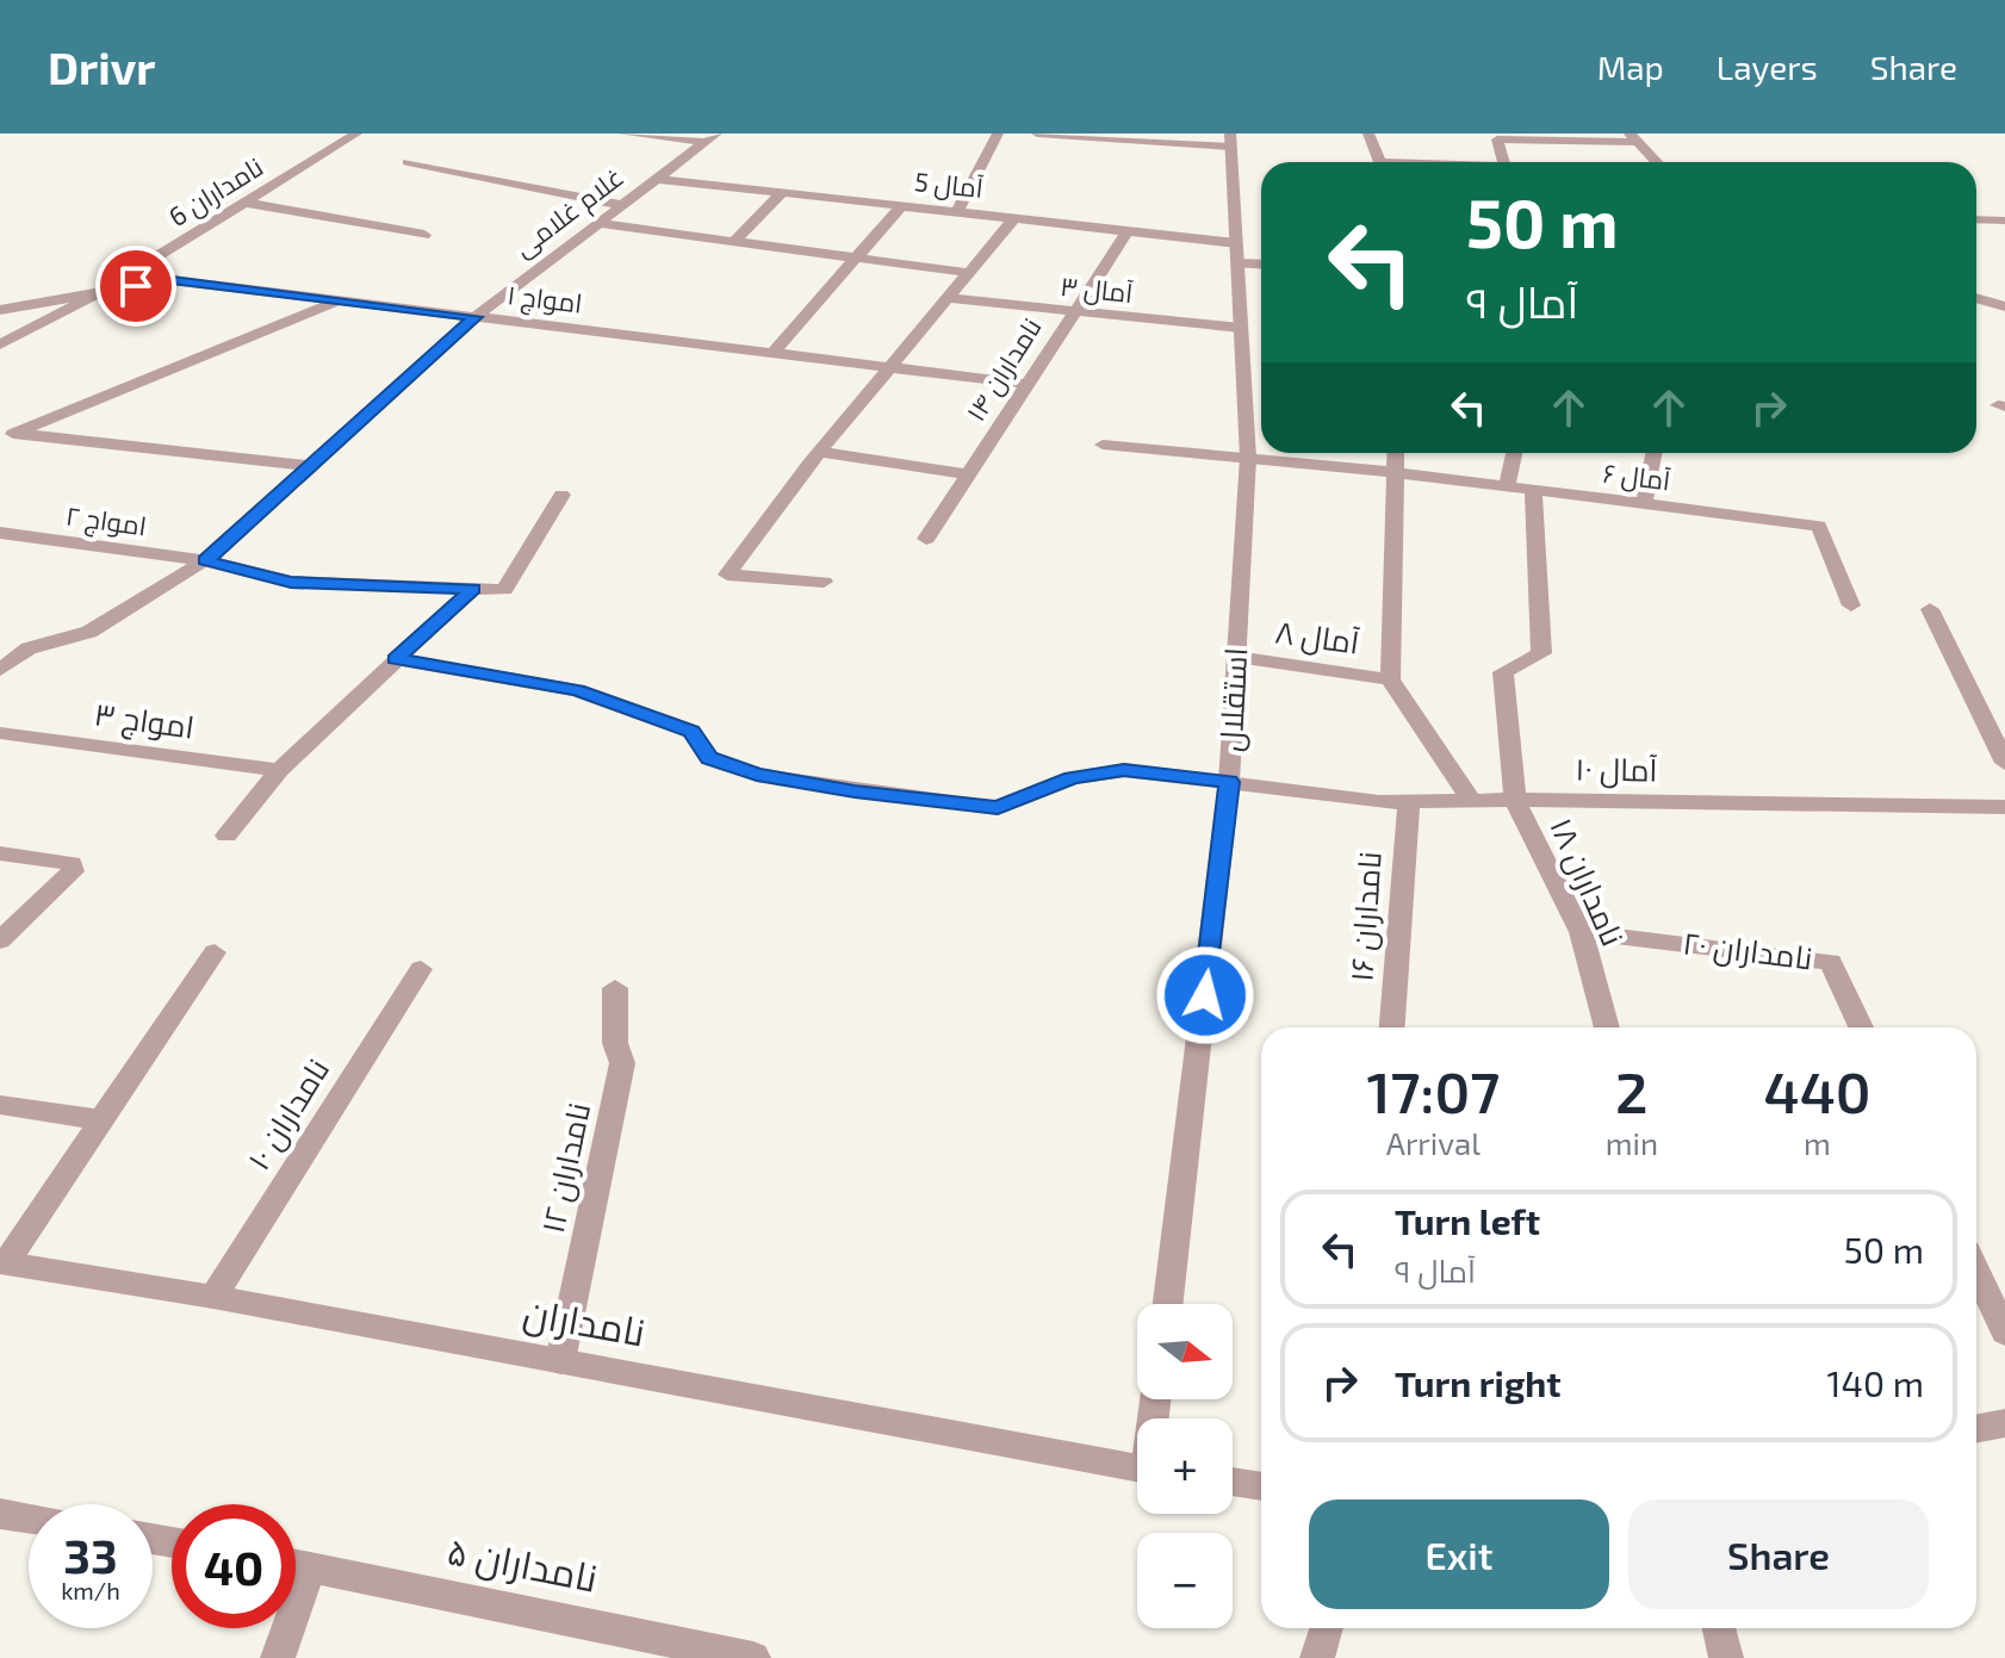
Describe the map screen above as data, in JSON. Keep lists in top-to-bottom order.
{
  "streets": {
    "street": [
      "آمال 5",
      "نامداران 6",
      "غلام غلامی",
      "آمال ۳",
      "امواج ۱",
      "نامداران ۱۴",
      "آمال ۶",
      "امواج ۲",
      "آمال ۸",
      "استقلال",
      "امواج ۳",
      "آمال ۱۰",
      "نامداران ۱۸",
      "نامداران ۱۶",
      "نامداران ۲۰",
      "نامداران ۱۰",
      "نامداران ۱۲",
      "نامداران",
      "نامداران ۵"
    ]
  },
  "crossings": [
    ["آمال 5", "غلام غلامی"],
    ["آمال 5", "نامداران ۱۴"],
    ["آمال 5", "استقلال"],
    ["نامداران 6", "امواج ۱"],
    ["غلام غلامی", "امواج ۱"],
    ["غلام غلامی", "امواج ۲"],
    ["آمال ۳", "نامداران ۱۴"],
    ["آمال ۳", "استقلال"],
    ["امواج ۱", "نامداران ۱۴"],
    ["آمال ۶", "استقلال"],
    ["آمال ۶", "نامداران ۱۸"],
    ["آمال ۸", "استقلال"],
    ["استقلال", "آمال ۱۰"],
    ["آمال ۱۰", "نامداران ۱۸"],
    ["آمال ۱۰", "نامداران ۱۶"],
    ["نامداران ۱۸", "نامداران ۲۰"],
    ["نامداران ۱۰", "نامداران"],
    ["نامداران ۱۲", "نامداران"]
  ],
  "north": "right",
  "page": {
    "header": "Drivr",
    "nav": ["Map", "Layers", "Share"],
    "turn": ["50 m", "آمال ۹"],
    "eta": [
      "17:07",
      "Arrival",
      "2",
      "min",
      "440",
      "m"
    ],
    "list": [
      {
        "name": "Turn left",
        "note": "آمال ۹",
        "value": "50 m"
      },
      {
        "name": "Turn right",
        "value": "140 m"
      }
    ],
    "map_buttons": ["+", "−"],
    "buttons": ["Exit", "Share"],
    "speed": "33 km/h",
    "limit": "40"
  }
}
